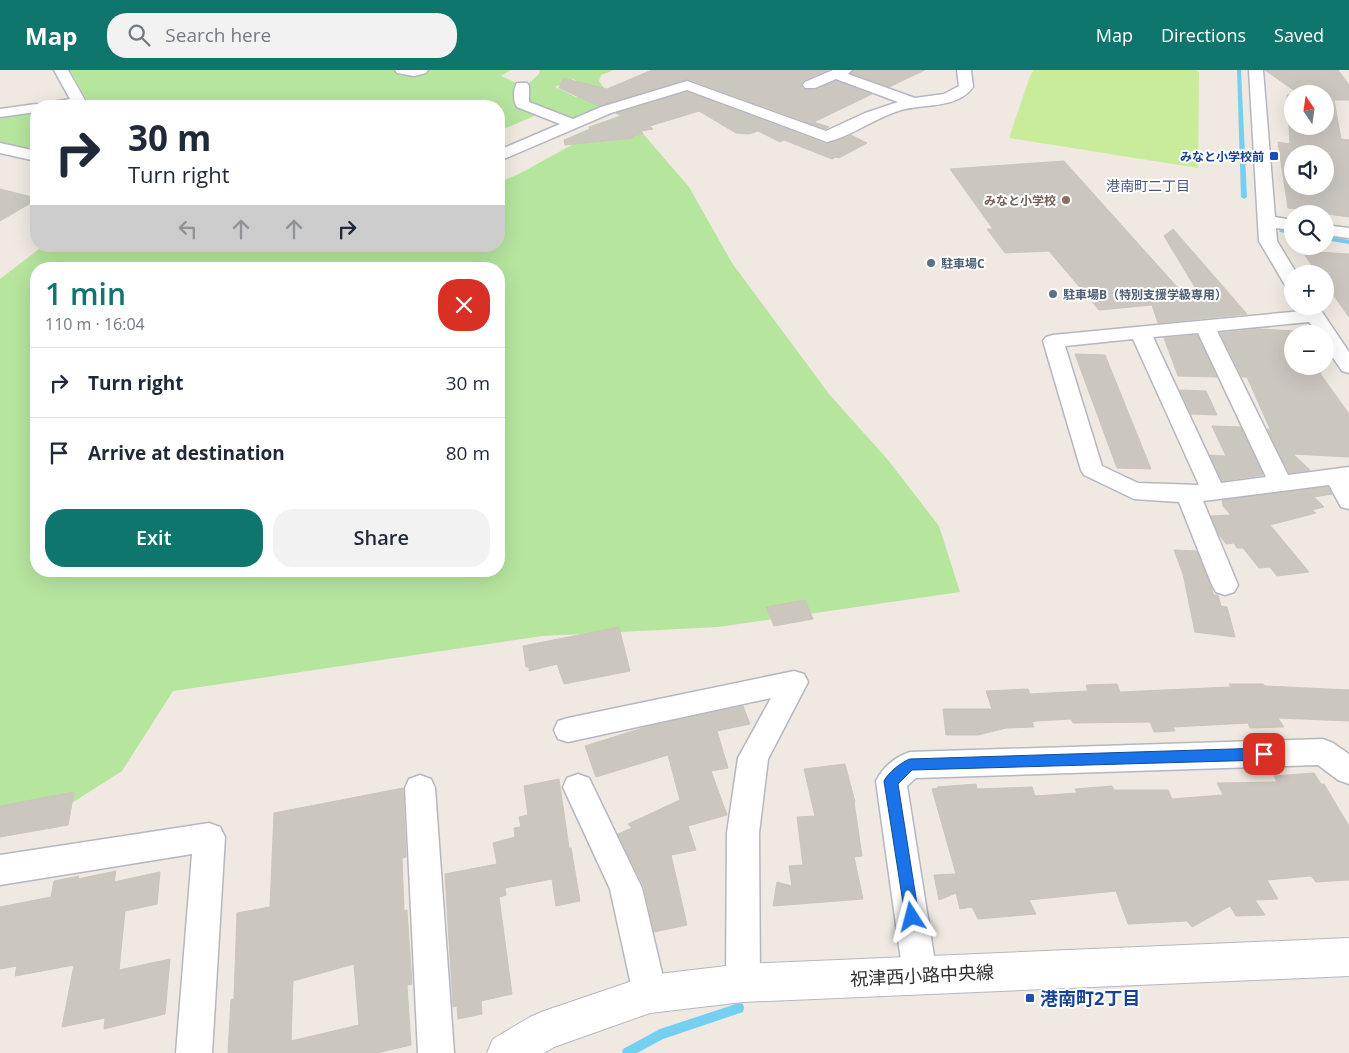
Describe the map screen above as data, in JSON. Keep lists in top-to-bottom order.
{
  "streets": {
    "main road": ["祝津西小路中央線"]
  },
  "districts": ["港南町二丁目"],
  "places": {
    "transit": ["みなと小学校前", "港南町2丁目"],
    "other": ["みなと小学校", "駐車場C", "駐車場B（特別支援学級専用）"]
  },
  "north": "top",
  "page": {
    "header": "Map",
    "search": "Search here",
    "nav": ["Map", "Directions", "Saved"],
    "map_buttons": ["+", "−"],
    "turn": ["30 m", "Turn right"],
    "heading": ["1 min", "110 m · 16:04"],
    "list": [
      {
        "name": "Turn right",
        "value": "30 m"
      },
      {
        "name": "Arrive at destination",
        "value": "80 m"
      }
    ],
    "buttons": ["Exit", "Share"]
  }
}
